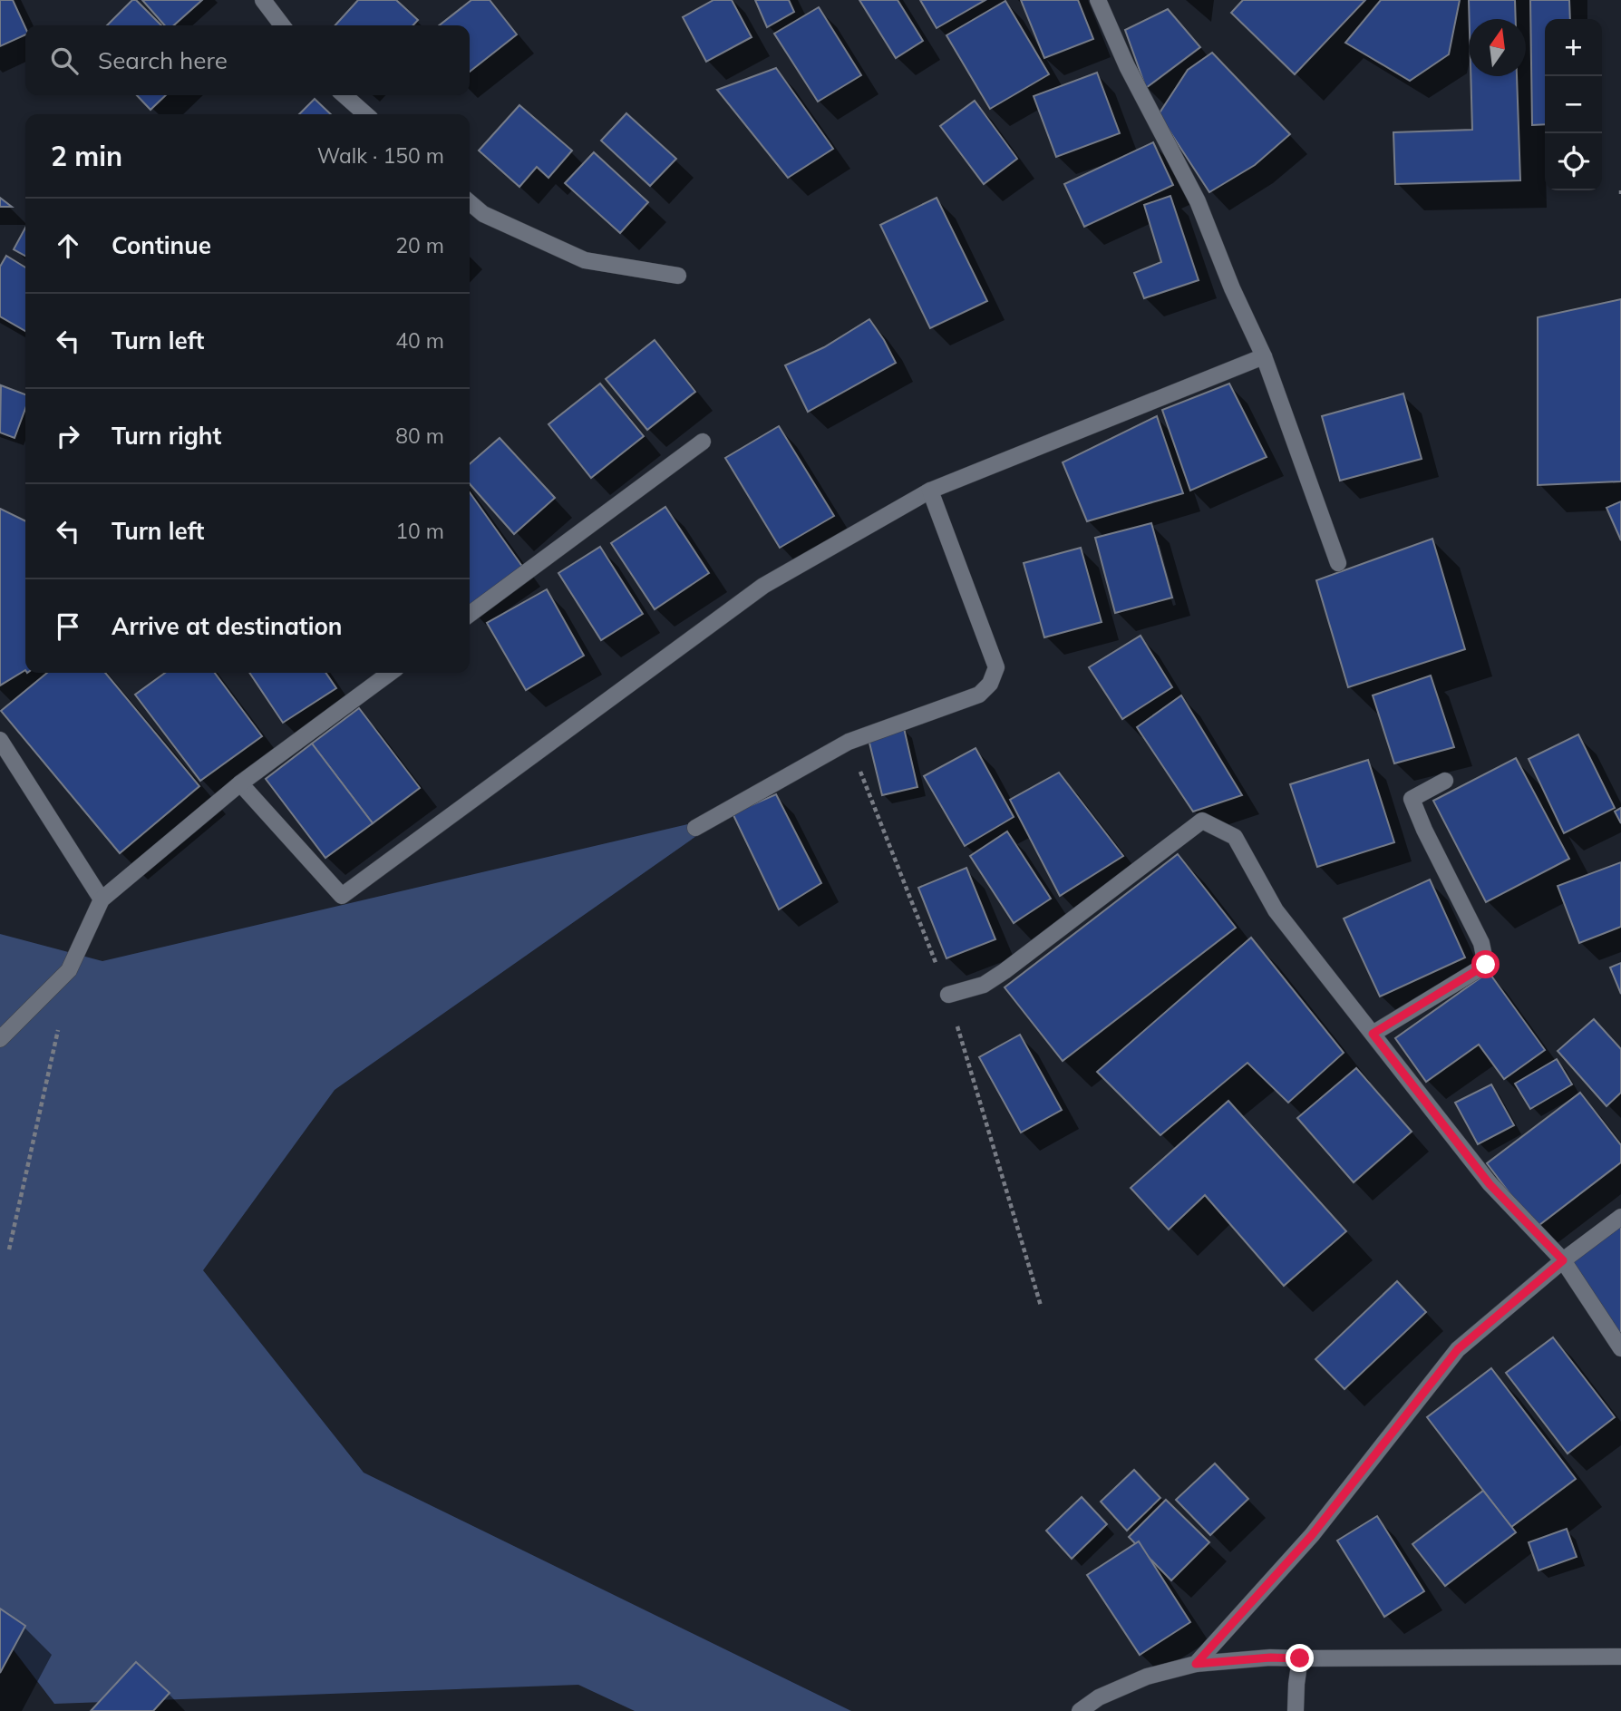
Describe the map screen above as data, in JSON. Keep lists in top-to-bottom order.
{
  "north": "top",
  "page": {
    "map_buttons": ["+", "−"],
    "search": "Search here",
    "heading": ["2 min", "Walk · 150 m"],
    "list": [
      ["Continue", "20 m"],
      ["Turn left", "40 m"],
      ["Turn right", "80 m"],
      ["Turn left", "10 m"],
      "Arrive at destination"
    ]
  }
}
